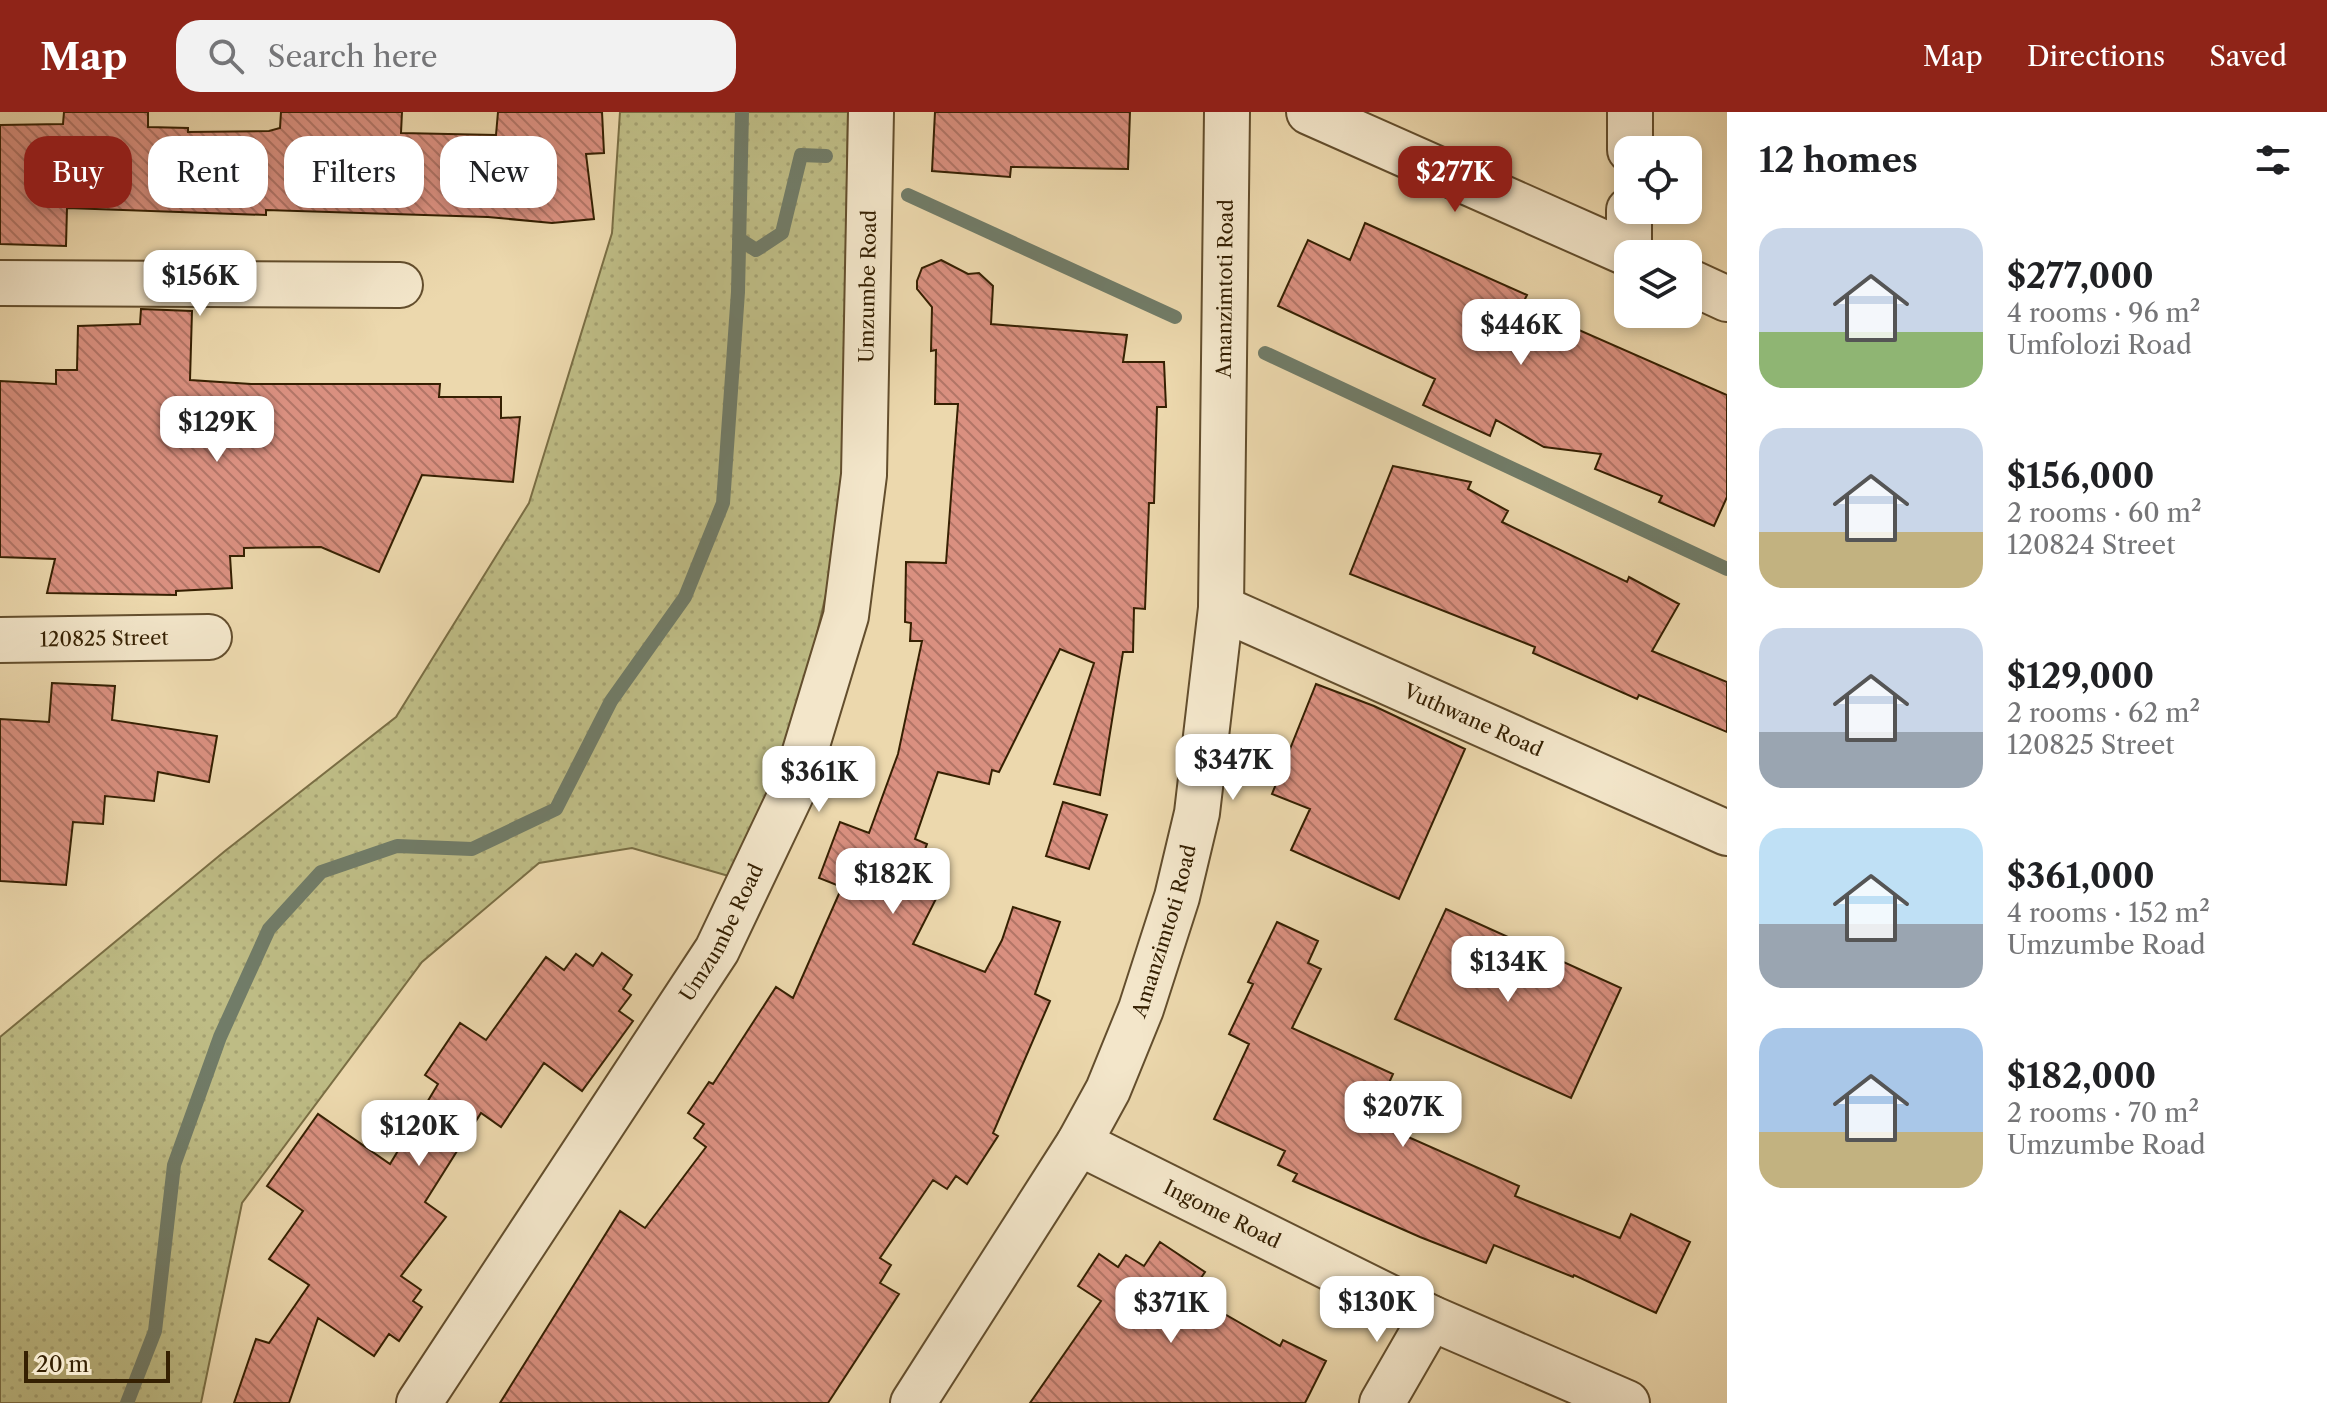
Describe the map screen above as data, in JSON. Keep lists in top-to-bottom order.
{
  "streets": {
    "street": [
      "Umzumbe Road",
      "Amanzimtoti Road",
      "120825 Street",
      "Vuthwane Road",
      "Ingome Road"
    ]
  },
  "crossings": [
    ["Amanzimtoti Road", "Vuthwane Road"],
    ["Amanzimtoti Road", "Ingome Road"]
  ],
  "scale_bar": "20 m",
  "page": {
    "header": "Map",
    "search": "Search here",
    "nav": ["Map", "Directions", "Saved"],
    "heading": "12 homes",
    "chip": [
      "Buy",
      "Rent",
      "Filters",
      "New"
    ],
    "price": [
      "$277K",
      "$156K",
      "$446K",
      "$129K",
      "$347K",
      "$361K",
      "$182K",
      "$134K",
      "$207K",
      "$120K",
      "$130K",
      "$371K"
    ],
    "list": [
      {
        "name": "$277,000",
        "note": "4 rooms · 96 m² · Umfolozi Road"
      },
      {
        "name": "$156,000",
        "note": "2 rooms · 60 m² · 120824 Street"
      },
      {
        "name": "$129,000",
        "note": "2 rooms · 62 m² · 120825 Street"
      },
      {
        "name": "$361,000",
        "note": "4 rooms · 152 m² · Umzumbe Road"
      },
      {
        "name": "$182,000",
        "note": "2 rooms · 70 m² · Umzumbe Road"
      }
    ],
    "scale": "20 m"
  }
}
